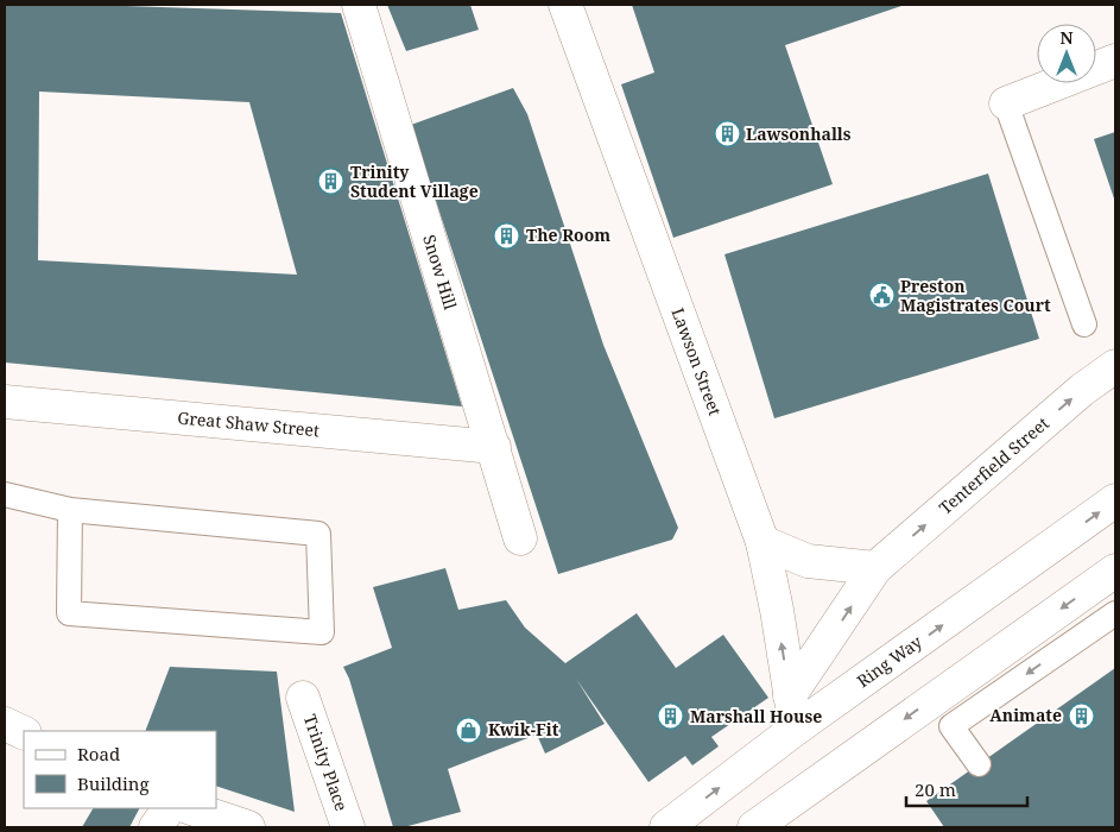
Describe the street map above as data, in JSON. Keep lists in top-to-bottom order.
{
  "streets": {
    "main road": [
      "Snow Hill",
      "Lawson Street",
      "Great Shaw Street",
      "Tenterfield Street",
      "Ring Way",
      "Trinity Place"
    ]
  },
  "crossings": [
    ["Snow Hill", "Great Shaw Street"],
    ["Lawson Street", "Tenterfield Street"],
    ["Lawson Street", "Ring Way"]
  ],
  "places": {
    "building": [
      "Lawsonhalls",
      "Trinity Student Village",
      "The Room",
      "Animate",
      "Marshall House"
    ],
    "public building": ["Preston Magistrates Court"],
    "shop": ["Kwik-Fit"]
  },
  "legend": ["Road", "Building"],
  "scale_bar": "20 m",
  "north": "top"
}
